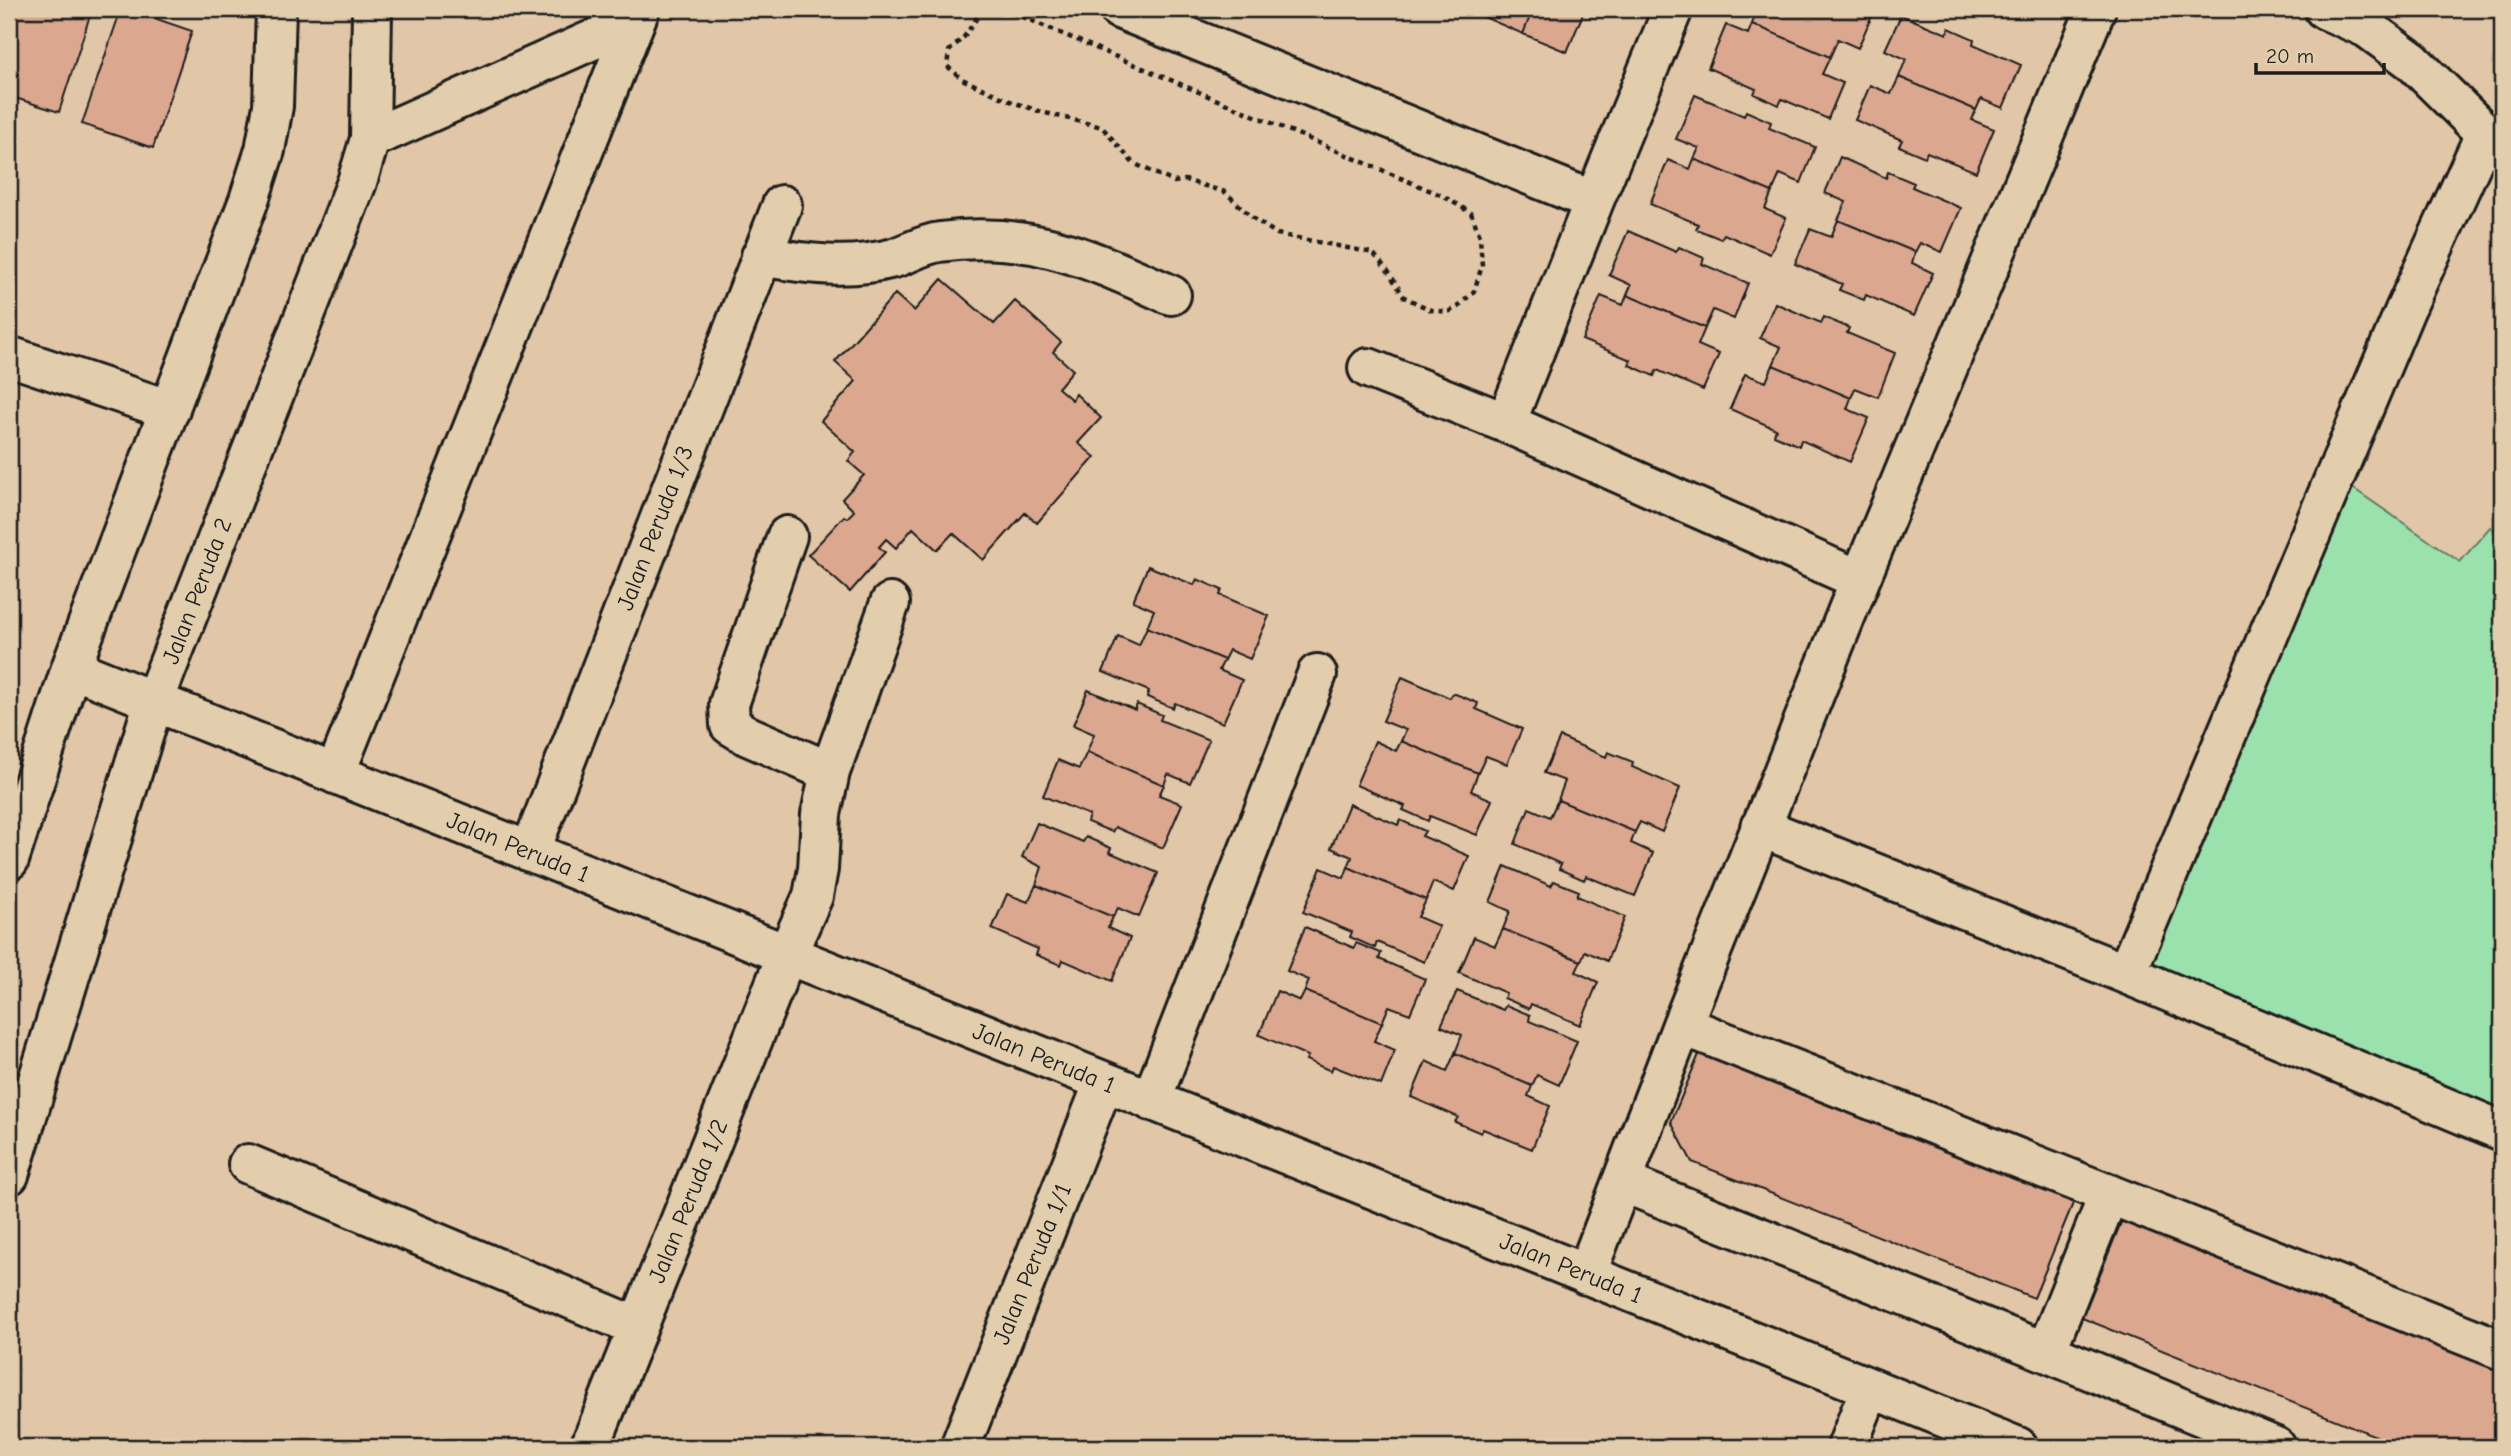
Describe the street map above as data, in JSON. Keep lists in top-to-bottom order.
{
  "streets": {
    "street": [
      "Jalan Peruda 1/3",
      "Jalan Peruda 2",
      "Jalan Peruda 1",
      "Jalan Peruda 1/2",
      "Jalan Peruda 1/1"
    ]
  },
  "crossings": [
    ["Jalan Peruda 1/3", "Jalan Peruda 1"],
    ["Jalan Peruda 2", "Jalan Peruda 1"],
    ["Jalan Peruda 1", "Jalan Peruda 1/2"],
    ["Jalan Peruda 1", "Jalan Peruda 1/1"]
  ],
  "scale_bar": "20 m"
}
